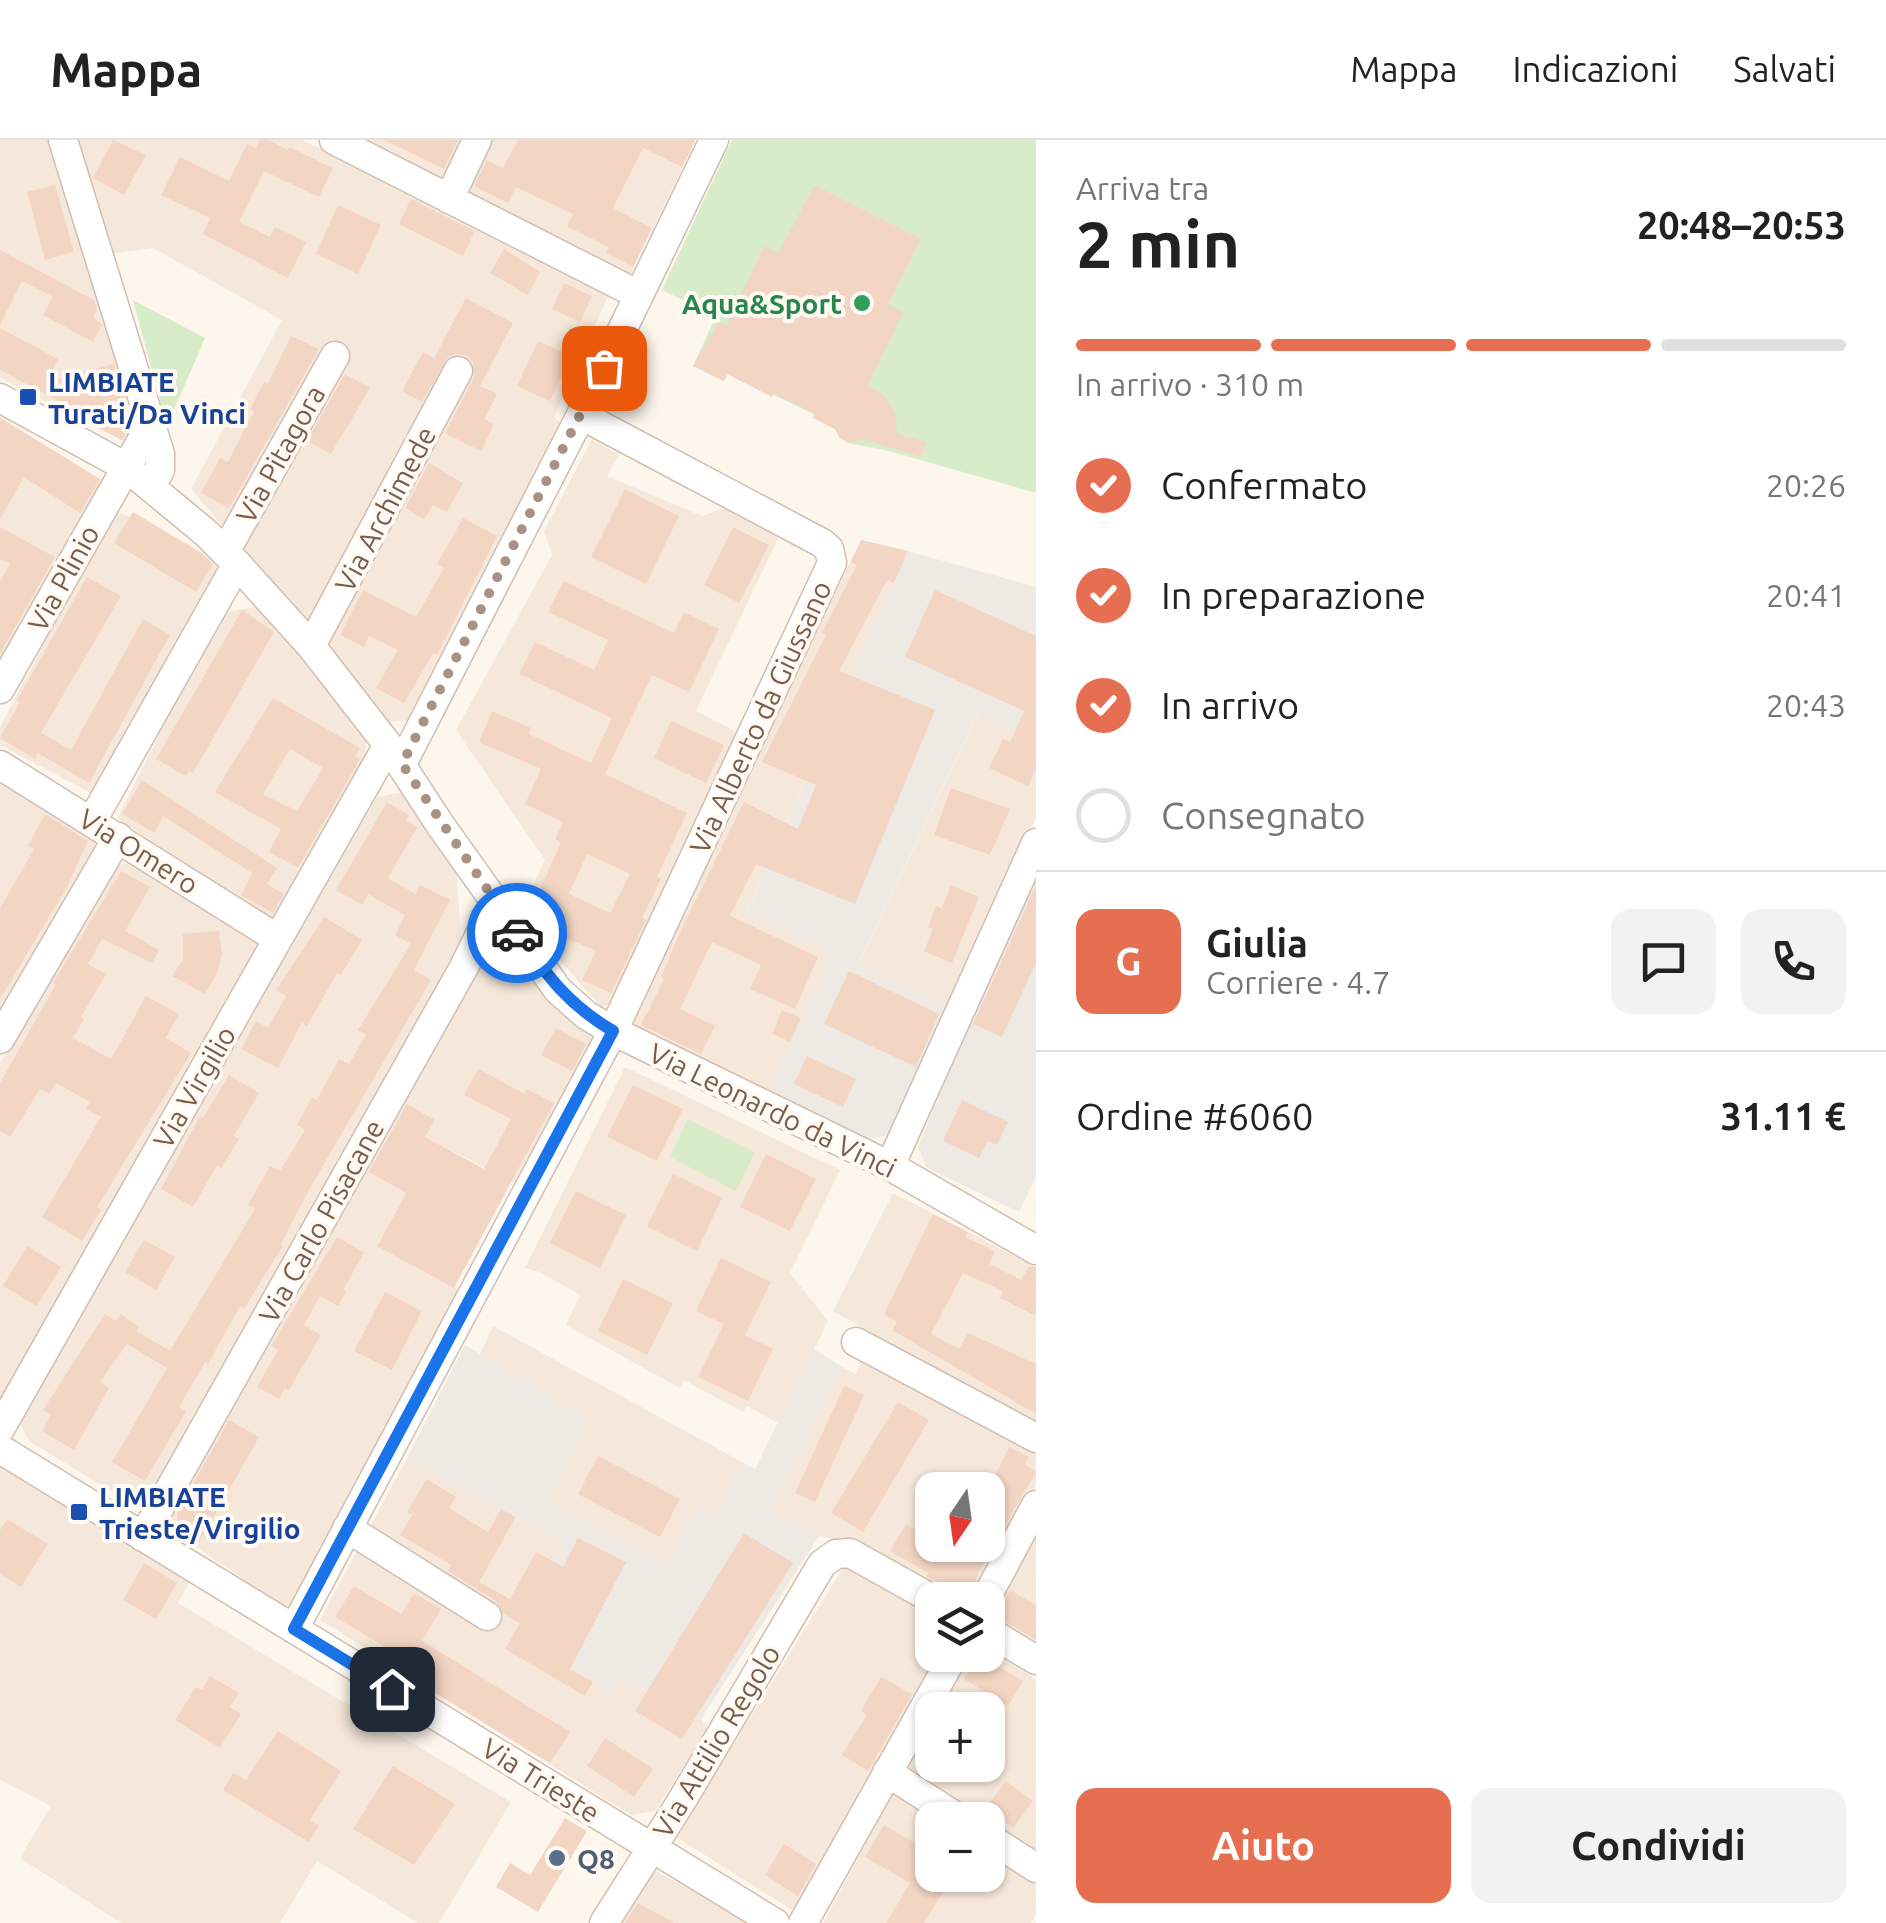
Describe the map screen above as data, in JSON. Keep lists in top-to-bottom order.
{
  "streets": {
    "street": [
      "Via Pitagora",
      "Via Archimede",
      "Via Plinio",
      "Via Alberto da Giussano",
      "Via Omero",
      "Via Virgilio",
      "Via Leonardo da Vinci",
      "Via Carlo Pisacane",
      "Via Attilio Regolo",
      "Via Trieste"
    ]
  },
  "crossings": [
    ["Via Pitagora", "Via Omero"],
    ["Via Pitagora", "Via Leonardo da Vinci"],
    ["Via Archimede", "Via Leonardo da Vinci"],
    ["Via Plinio", "Via Leonardo da Vinci"],
    ["Via Alberto da Giussano", "Via Virgilio"],
    ["Via Alberto da Giussano", "Via Leonardo da Vinci"],
    ["Via Omero", "Via Virgilio"],
    ["Via Virgilio", "Via Leonardo da Vinci"],
    ["Via Leonardo da Vinci", "Via Carlo Pisacane"],
    ["Via Carlo Pisacane", "Via Trieste"],
    ["Via Attilio Regolo", "Via Trieste"]
  ],
  "places": {
    "other": ["Aqua&Sport", "Q8"],
    "transit": ["LIMBIATE Turati/Da Vinci", "LIMBIATE Trieste/Virgilio"]
  },
  "north": "bottom",
  "page": {
    "header": "Mappa",
    "nav": ["Mappa", "Indicazioni", "Salvati"],
    "heading": ["2 min", "Arriva tra", "20:48–20:53"],
    "panel": [
      "Giulia",
      "Corriere · 4.7",
      "Ordine #6060",
      "31.11 €"
    ],
    "bar": "In arrivo · 310 m",
    "list": [
      ["Confermato", "20:26"],
      ["In preparazione", "20:41"],
      ["In arrivo", "20:43"],
      "Consegnato"
    ],
    "round": "G",
    "map_buttons": ["+", "−"],
    "buttons": ["Aiuto", "Condividi"]
  }
}
